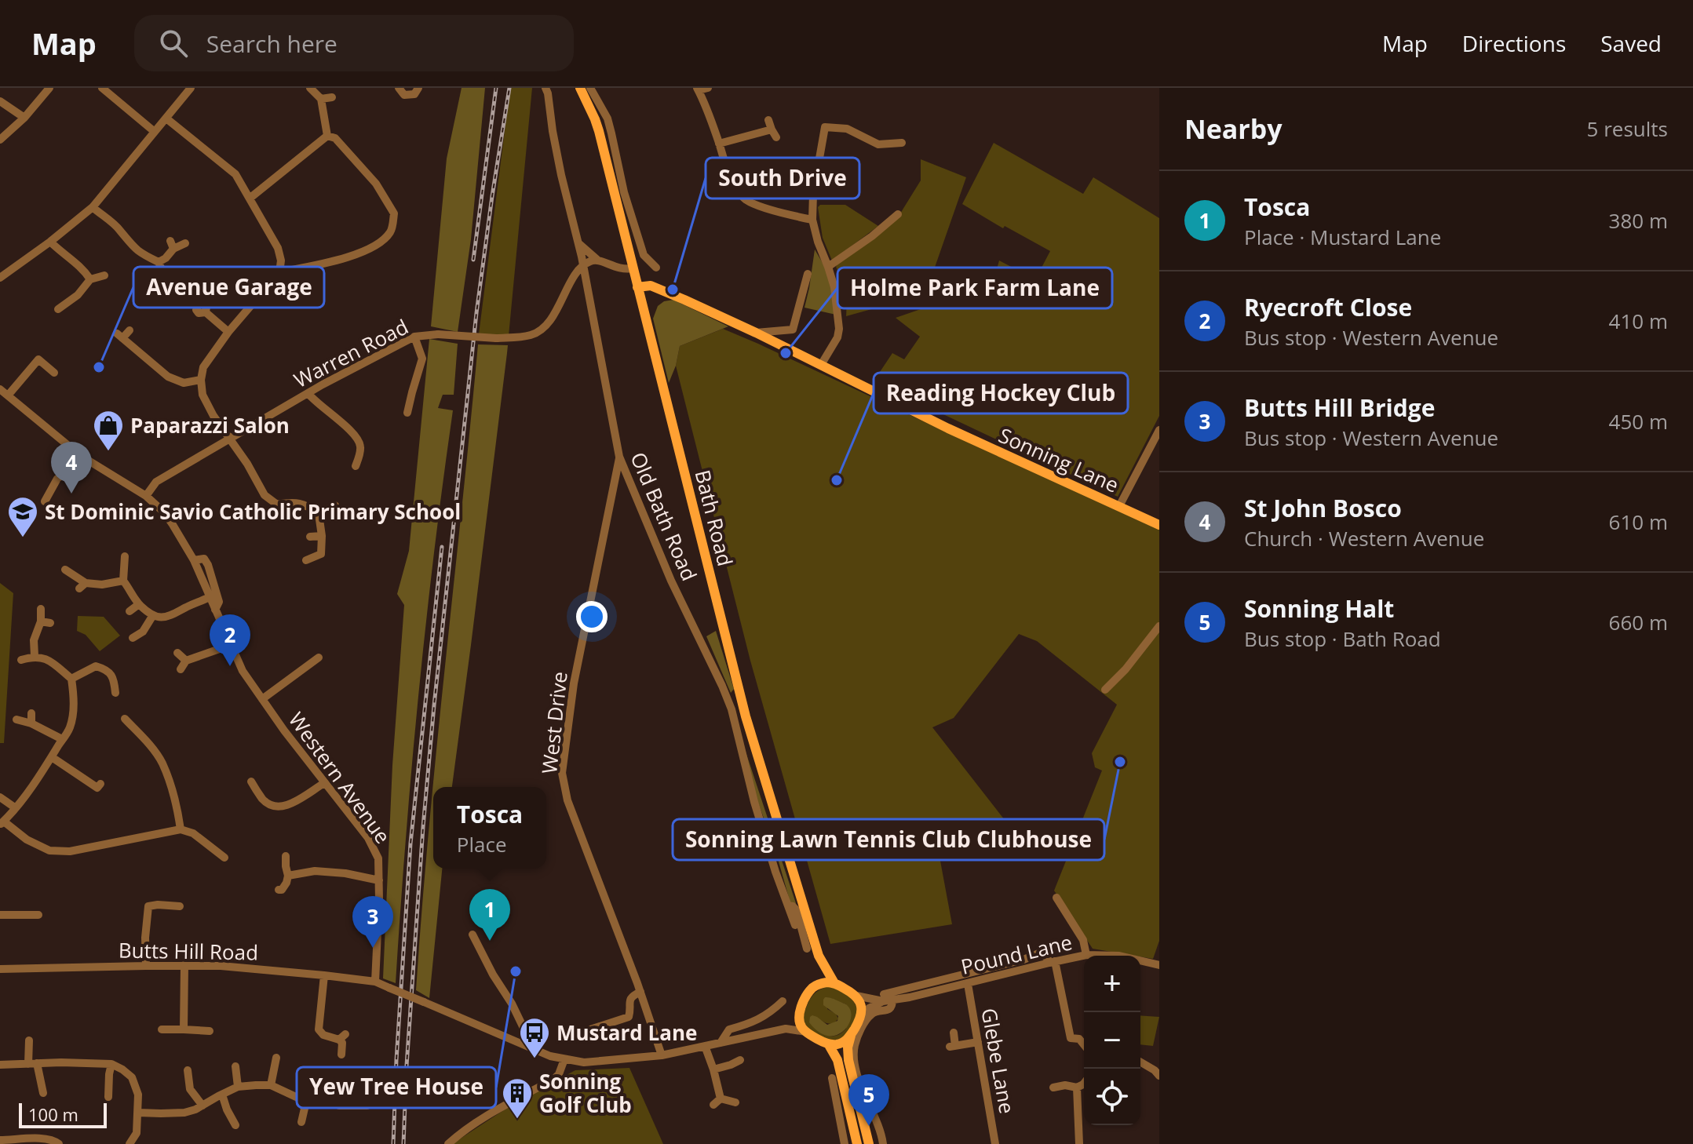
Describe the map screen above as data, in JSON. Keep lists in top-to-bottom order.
{
  "streets": {
    "main road": ["Sonning Lane", "Bath Road"],
    "street": [
      "Warren Road",
      "Old Bath Road",
      "West Drive",
      "Western Avenue",
      "Butts Hill Road",
      "Pound Lane",
      "Glebe Lane"
    ]
  },
  "crossings": [
    ["Warren Road", "Old Bath Road"],
    ["Warren Road", "Western Avenue"],
    ["Sonning Lane", "Bath Road"],
    ["Old Bath Road", "West Drive"],
    ["Bath Road", "Pound Lane"],
    ["Western Avenue", "Butts Hill Road"],
    ["Pound Lane", "Glebe Lane"]
  ],
  "places": {
    "other": [
      "South Drive",
      "Holme Park Farm Lane",
      "Avenue Garage",
      "Reading Hockey Club",
      "Sonning Lawn Tennis Club Clubhouse",
      "Yew Tree House"
    ],
    "shop": ["Paparazzi Salon"],
    "school or university": ["St Dominic Savio Catholic Primary School"],
    "bus stop": ["Mustard Lane"],
    "building": ["Sonning Golf Club"]
  },
  "scale_bar": "100 m",
  "page": {
    "header": "Map",
    "search": "Search here",
    "nav": ["Map", "Directions", "Saved"],
    "heading": ["Nearby", "5 results"],
    "list": [
      {
        "mark": "1",
        "name": "Tosca",
        "note": "Place · Mustard Lane",
        "value": "380 m"
      },
      {
        "mark": "2",
        "name": "Ryecroft Close",
        "note": "Bus stop · Western Avenue",
        "value": "410 m"
      },
      {
        "mark": "3",
        "name": "Butts Hill Bridge",
        "note": "Bus stop · Western Avenue",
        "value": "450 m"
      },
      {
        "mark": "4",
        "name": "St John Bosco",
        "note": "Church · Western Avenue",
        "value": "610 m"
      },
      {
        "mark": "5",
        "name": "Sonning Halt",
        "note": "Bus stop · Bath Road",
        "value": "660 m"
      }
    ],
    "pins": [
      "4",
      "2",
      "1",
      "3",
      "5"
    ],
    "popup": ["Tosca", "Place"],
    "map_buttons": ["+", "−"],
    "scale": "100 m"
  }
}
